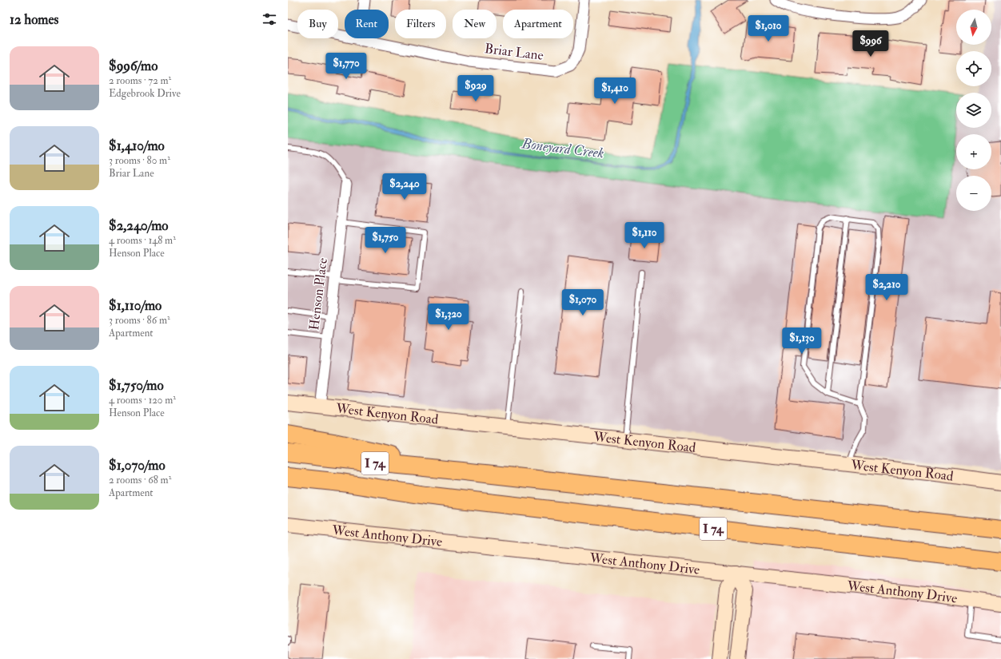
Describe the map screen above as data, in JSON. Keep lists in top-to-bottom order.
{
  "streets": {
    "highway": ["I 74"],
    "street": [
      "Briar Lane",
      "Henson Place",
      "West Kenyon Road",
      "West Anthony Drive"
    ]
  },
  "crossings": [
    ["Henson Place", "West Kenyon Road"]
  ],
  "water": ["Boneyard Creek"],
  "north": "bottom",
  "page": {
    "heading": "12 homes",
    "map_buttons": ["+", "−"],
    "chip": [
      "Buy",
      "Rent",
      "Filters",
      "New",
      "Apartment"
    ],
    "price": [
      "$1,010",
      "$996",
      "$1,770",
      "$929",
      "$1,410",
      "$2,240",
      "$1,110",
      "$1,750",
      "$2,210",
      "$1,070",
      "$1,320",
      "$1,130"
    ],
    "list": [
      {
        "name": "$996/mo",
        "note": "2 rooms · 72 m² · Edgebrook Drive"
      },
      {
        "name": "$1,410/mo",
        "note": "3 rooms · 80 m² · Briar Lane"
      },
      {
        "name": "$2,240/mo",
        "note": "4 rooms · 148 m² · Henson Place"
      },
      {
        "name": "$1,110/mo",
        "note": "3 rooms · 86 m² · Apartment"
      },
      {
        "name": "$1,750/mo",
        "note": "4 rooms · 120 m² · Henson Place"
      },
      {
        "name": "$1,070/mo",
        "note": "2 rooms · 68 m² · Apartment"
      }
    ]
  }
}
